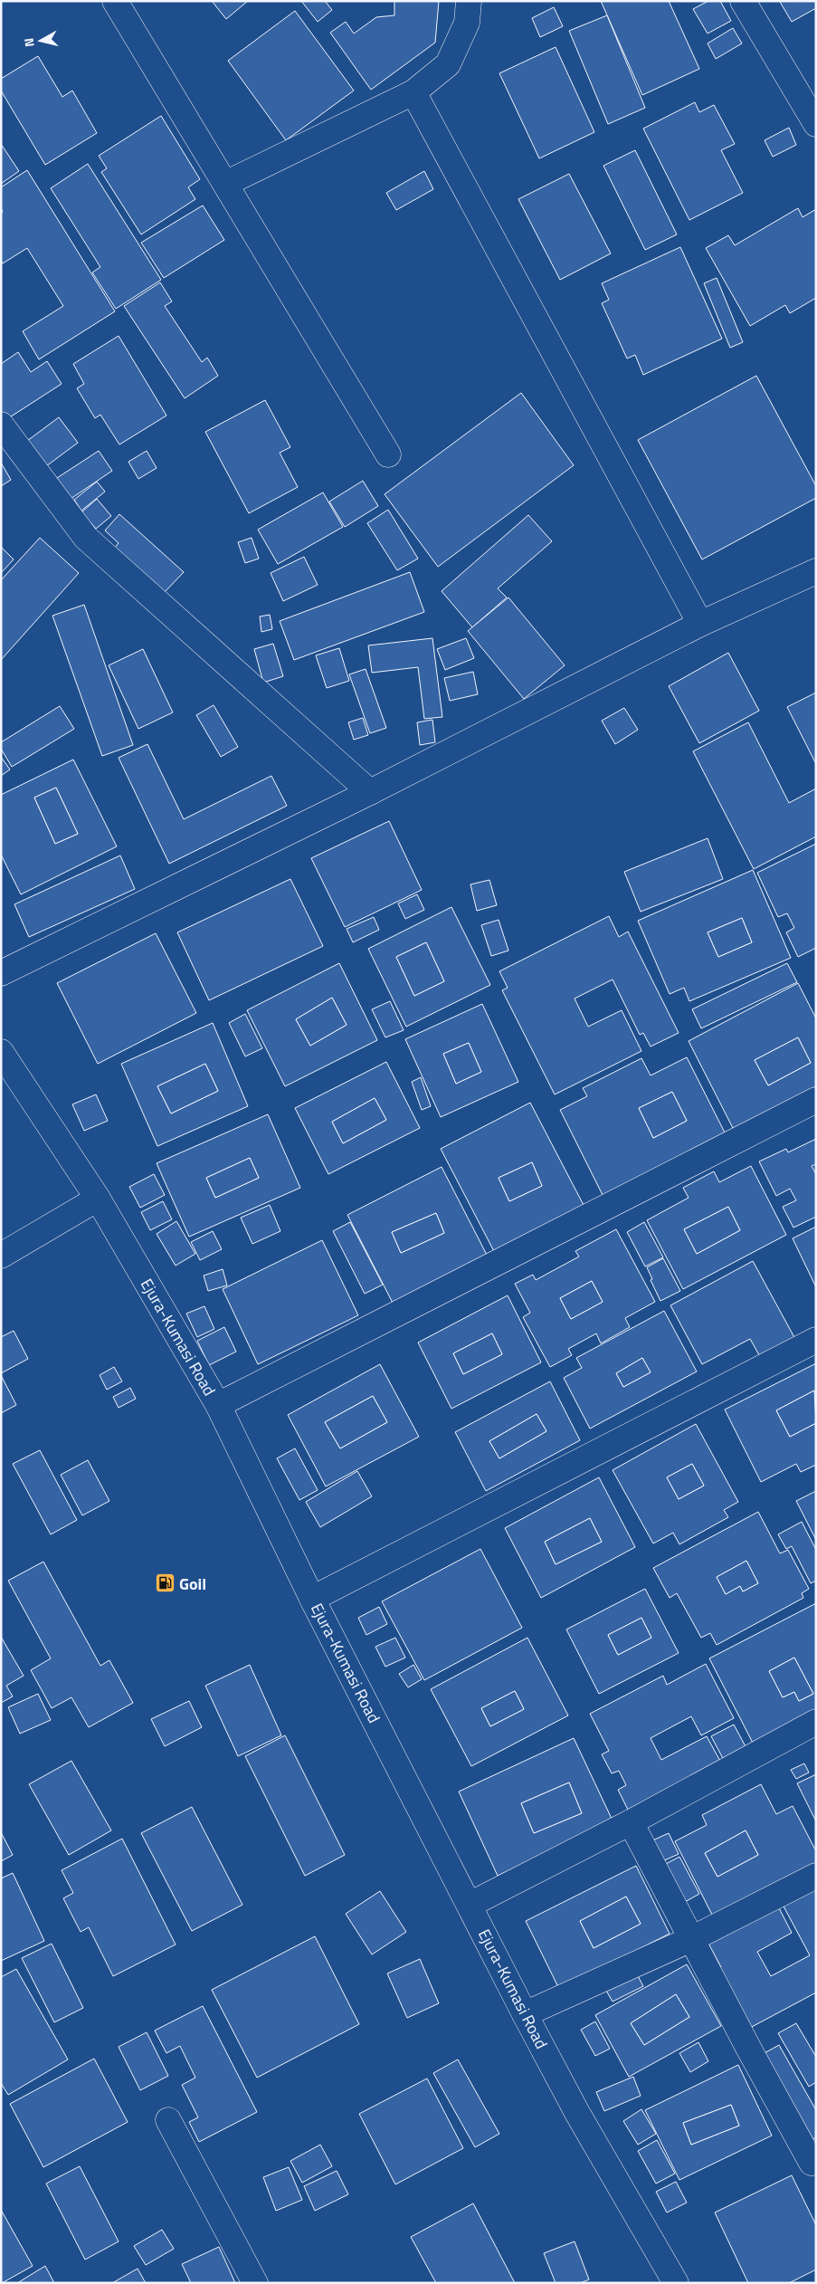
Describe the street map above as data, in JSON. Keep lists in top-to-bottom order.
{
  "streets": {
    "street": ["Ejura-Kumasi Road"]
  },
  "places": {
    "fuel station": ["Goil"]
  },
  "north": "left"
}
